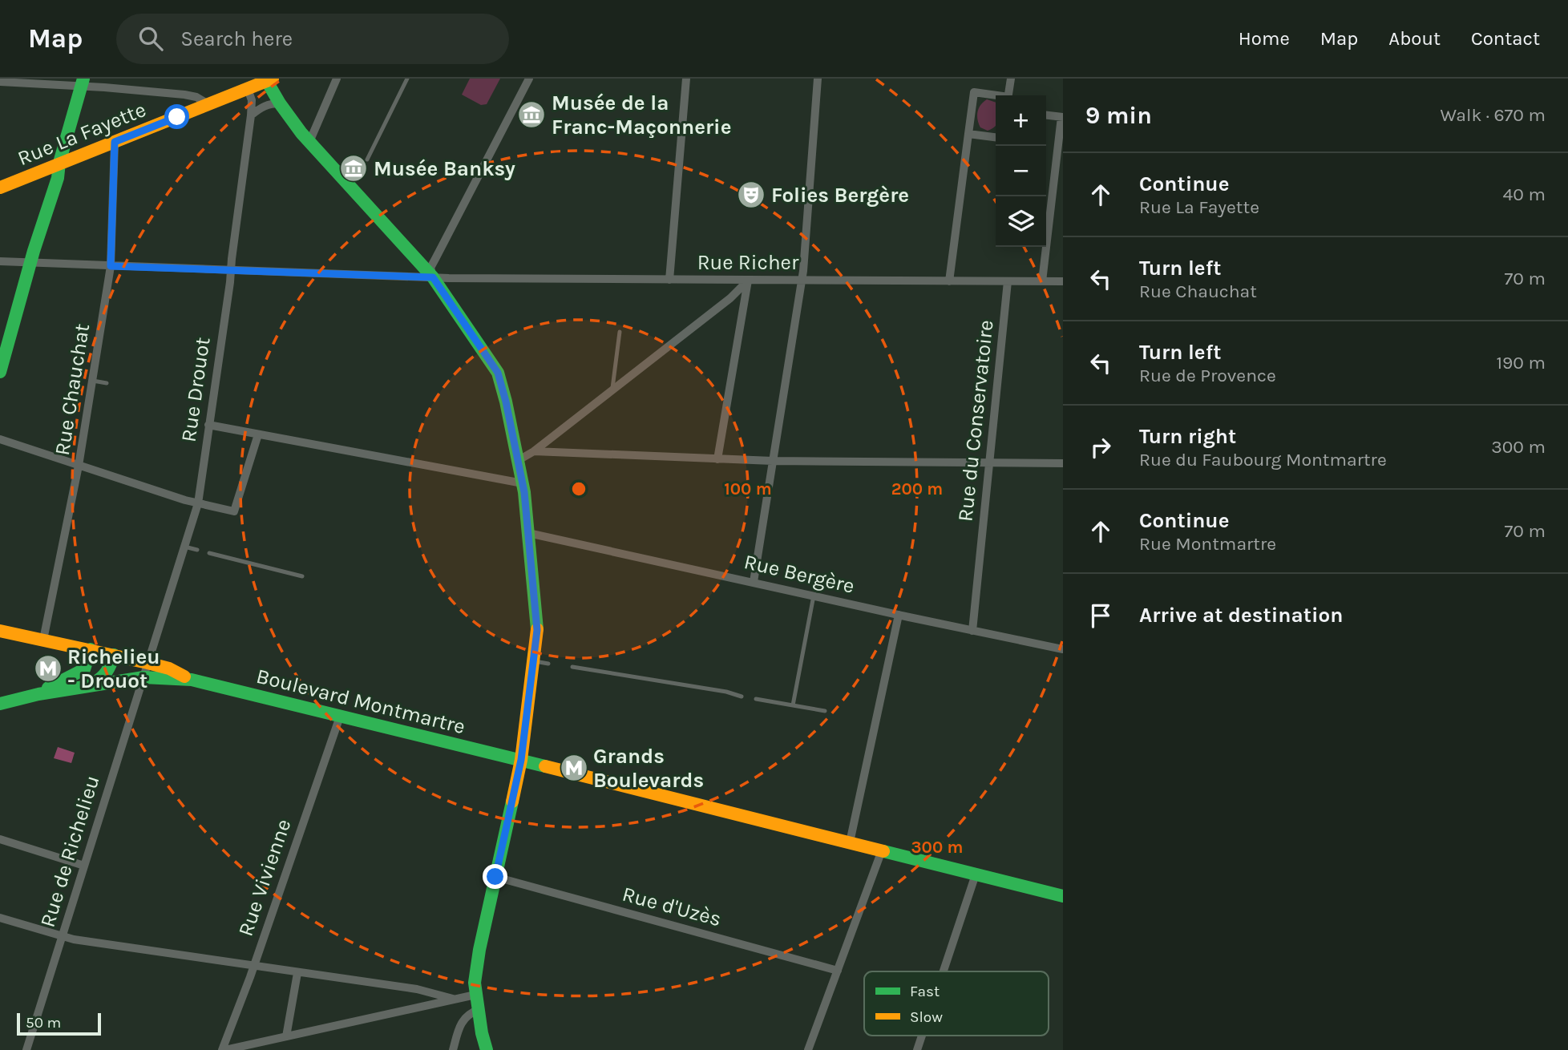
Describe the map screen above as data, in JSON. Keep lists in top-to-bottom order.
{
  "streets": {
    "main road": ["Rue La Fayette", "Boulevard Montmartre"],
    "street": [
      "Rue Richer",
      "Rue Chauchat",
      "Rue Drouot",
      "Rue du Conservatoire",
      "Rue Bergère",
      "Rue de Richelieu",
      "Rue Vivienne",
      "Rue d'Uzès"
    ]
  },
  "crossings": [
    ["Rue La Fayette", "Rue Chauchat"],
    ["Rue La Fayette", "Rue Drouot"],
    ["Rue Richer", "Rue Chauchat"],
    ["Rue Richer", "Rue Drouot"],
    ["Rue Richer", "Rue du Conservatoire"],
    ["Rue Chauchat", "Boulevard Montmartre"],
    ["Rue Drouot", "Boulevard Montmartre"],
    ["Rue Drouot", "Rue de Richelieu"],
    ["Rue du Conservatoire", "Rue Bergère"],
    ["Boulevard Montmartre", "Rue de Richelieu"],
    ["Boulevard Montmartre", "Rue Vivienne"]
  ],
  "places": {
    "museum": ["Musée de la Franc-Maçonnerie", "Musée Banksy"],
    "theatre": ["Folies Bergère"],
    "metro station": ["Richelieu - Drouot", "Grands Boulevards"]
  },
  "legend": ["Fast", "Slow"],
  "scale_bar": "50 m",
  "page": {
    "header": "Map",
    "search": "Search here",
    "nav": [
      "Home",
      "Map",
      "About",
      "Contact"
    ],
    "heading": ["9 min", "Walk · 670 m"],
    "map_buttons": ["+", "−"],
    "list": [
      ["Continue", "Rue La Fayette", "40 m"],
      ["Turn left", "Rue Chauchat", "70 m"],
      ["Turn left", "Rue de Provence", "190 m"],
      ["Turn right", "Rue du Faubourg Montmartre", "300 m"],
      ["Continue", "Rue Montmartre", "70 m"],
      "Arrive at destination"
    ],
    "scale": "50 m"
  },
  "rings": ["100 m", "200 m", "300 m"]
}
